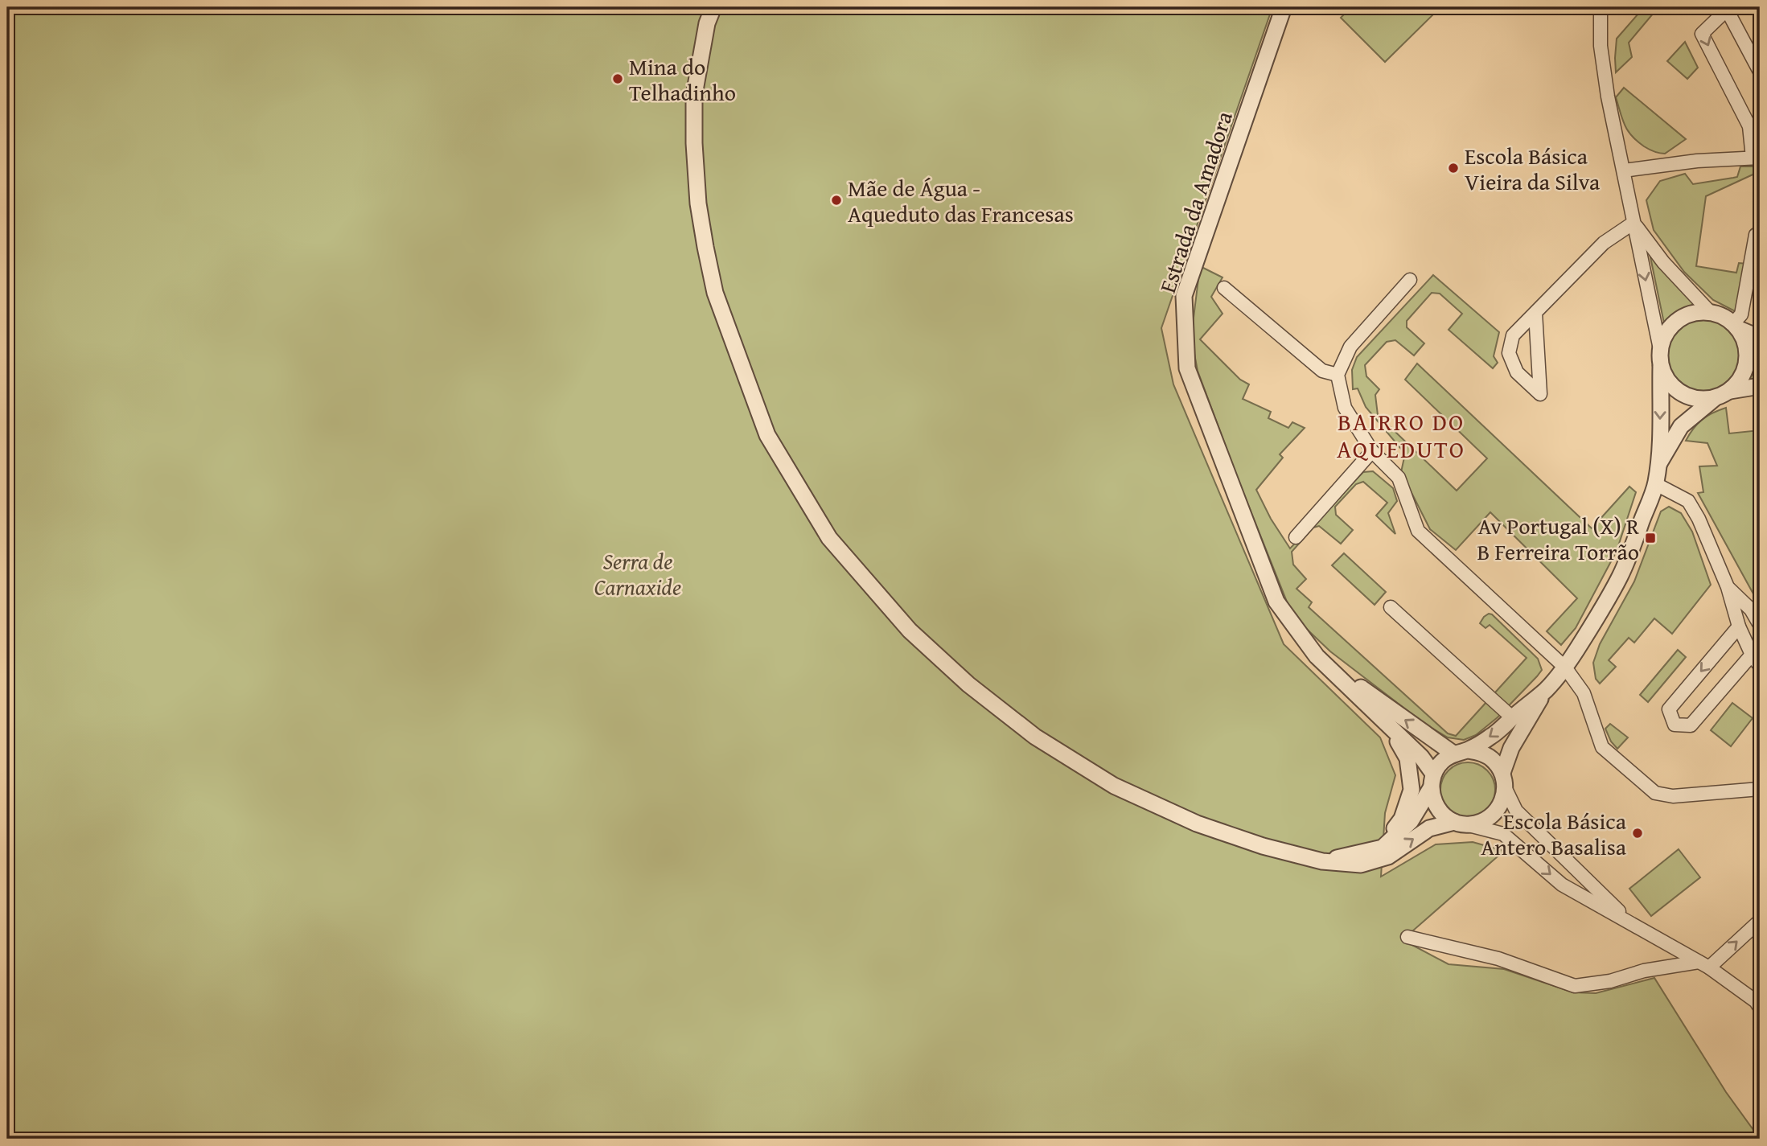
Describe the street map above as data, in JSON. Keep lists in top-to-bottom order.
{
  "streets": {
    "street": ["Estrada da Amadora"]
  },
  "districts": ["BAIRRO DO AQUEDUTO"],
  "parks": ["Serra de Carnaxide"],
  "places": {
    "other": [
      "Mina do Telhadinho",
      "Escola Básica Vieira da Silva",
      "Mãe de Água - Aqueduto das Francesas",
      "Escola Básica Antero Basalisa"
    ],
    "transit": ["Av Portugal (X) R B Ferreira Torrão"]
  }
}
